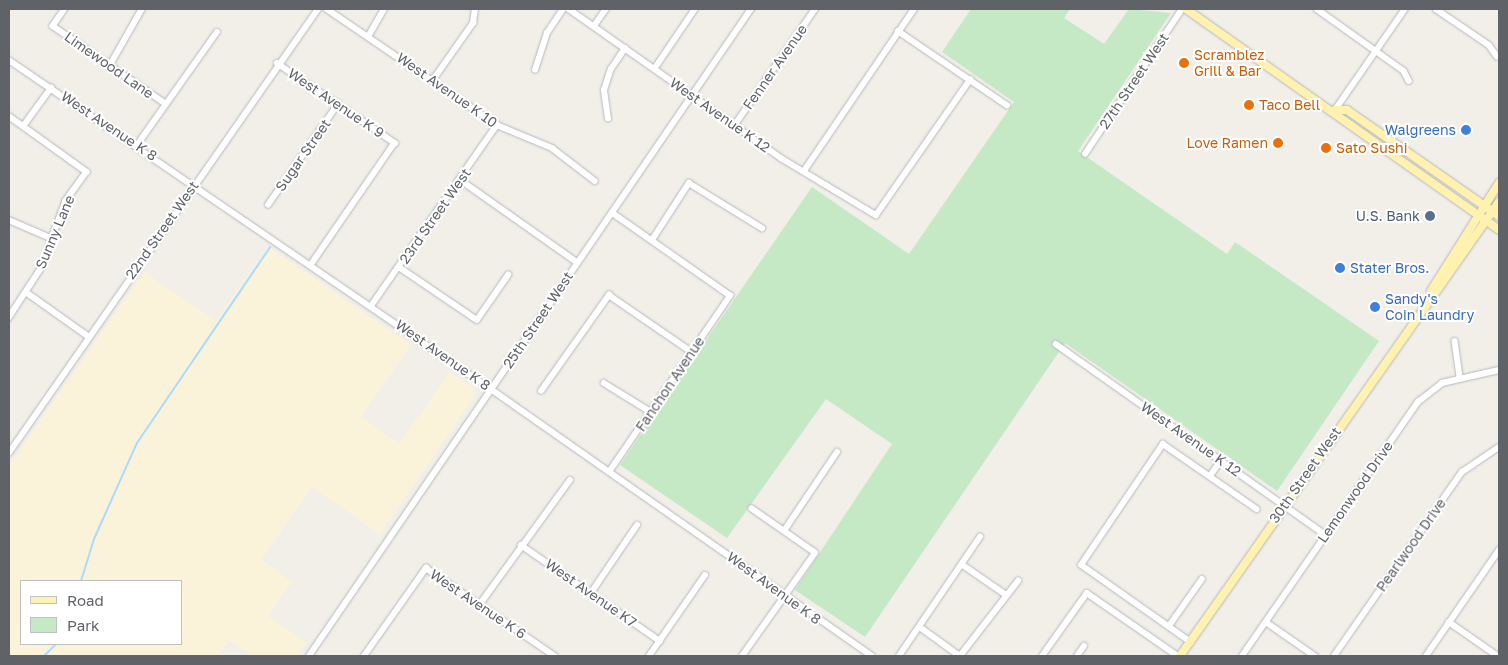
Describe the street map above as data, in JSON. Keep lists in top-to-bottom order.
{
  "streets": {
    "main road": ["30th Street West"],
    "street": [
      "Limewood Lane",
      "Fenner Avenue",
      "27th Street West",
      "West Avenue K 10",
      "West Avenue K 9",
      "West Avenue K 12",
      "West Avenue K 8",
      "Sugar Street",
      "23rd Street West",
      "22nd Street West",
      "Sunny Lane",
      "25th Street West",
      "Fanchon Avenue",
      "Lemonwood Drive",
      "Pearlwood Drive",
      "West Avenue K7",
      "West Avenue K 6"
    ]
  },
  "crossings": [
    ["Fenner Avenue", "West Avenue K 12"],
    ["West Avenue K 10", "23rd Street West"],
    ["West Avenue K 9", "West Avenue K 8"],
    ["West Avenue K 9", "Sugar Street"],
    ["West Avenue K 9", "22nd Street West"],
    ["West Avenue K 12", "25th Street West"],
    ["West Avenue K 12", "30th Street West"],
    ["West Avenue K 12", "Lemonwood Drive"],
    ["West Avenue K 8", "23rd Street West"],
    ["West Avenue K 8", "22nd Street West"],
    ["West Avenue K 8", "25th Street West"],
    ["West Avenue K 8", "Fanchon Avenue"]
  ],
  "places": [
    "Scramblez Grill & Bar",
    "Taco Bell",
    "Walgreens",
    "Love Ramen",
    "Sato Sushi",
    "U.S. Bank",
    "Stater Bros.",
    "Sandy's Coin Laundry"
  ],
  "legend": ["Road", "Park"]
}
